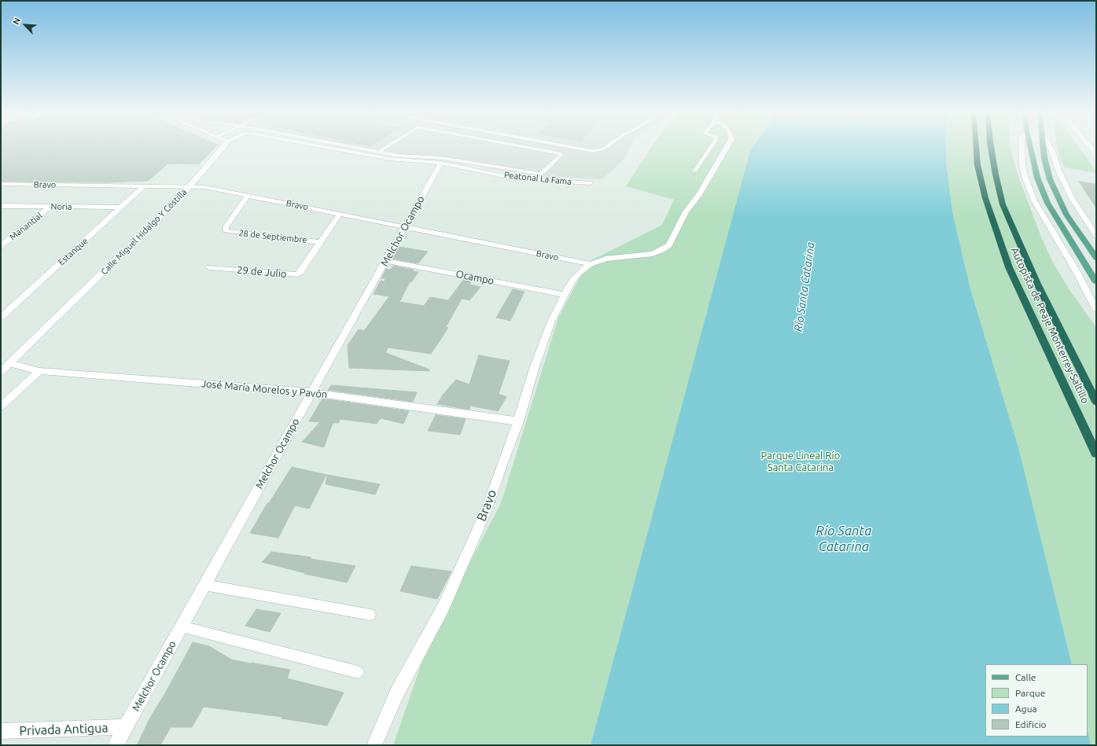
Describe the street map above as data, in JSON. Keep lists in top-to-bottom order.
{
  "streets": {
    "highway": ["Autopista de Peaje Monterrey-Saltillo"],
    "street": [
      "Peatonal La Fama",
      "Bravo",
      "Noria",
      "Manantial",
      "Melchor Ocampo",
      "Calle Miguel Hidalgo Y Costilla",
      "28 de Septiembre",
      "Estanque",
      "29 de Julio",
      "Ocampo",
      "José María Morelos y Pavón",
      "Privada Antigua"
    ]
  },
  "crossings": [
    ["Peatonal La Fama", "Melchor Ocampo"],
    ["Bravo", "Melchor Ocampo"],
    ["Bravo", "Calle Miguel Hidalgo Y Costilla"],
    ["Bravo", "28 de Septiembre"],
    ["Bravo", "Estanque"],
    ["Bravo", "29 de Julio"],
    ["Bravo", "Ocampo"],
    ["Bravo", "José María Morelos y Pavón"],
    ["Noria", "Manantial"],
    ["Noria", "Estanque"],
    ["Melchor Ocampo", "Ocampo"],
    ["Melchor Ocampo", "José María Morelos y Pavón"],
    ["Melchor Ocampo", "Privada Antigua"],
    ["Calle Miguel Hidalgo Y Costilla", "José María Morelos y Pavón"],
    ["28 de Septiembre", "29 de Julio"]
  ],
  "water": ["Río Santa Catarina"],
  "parks": ["Parque Lineal Río Santa Catarina"],
  "legend": [
    "Calle",
    "Parque",
    "Agua",
    "Edificio"
  ],
  "north": "top left"
}
